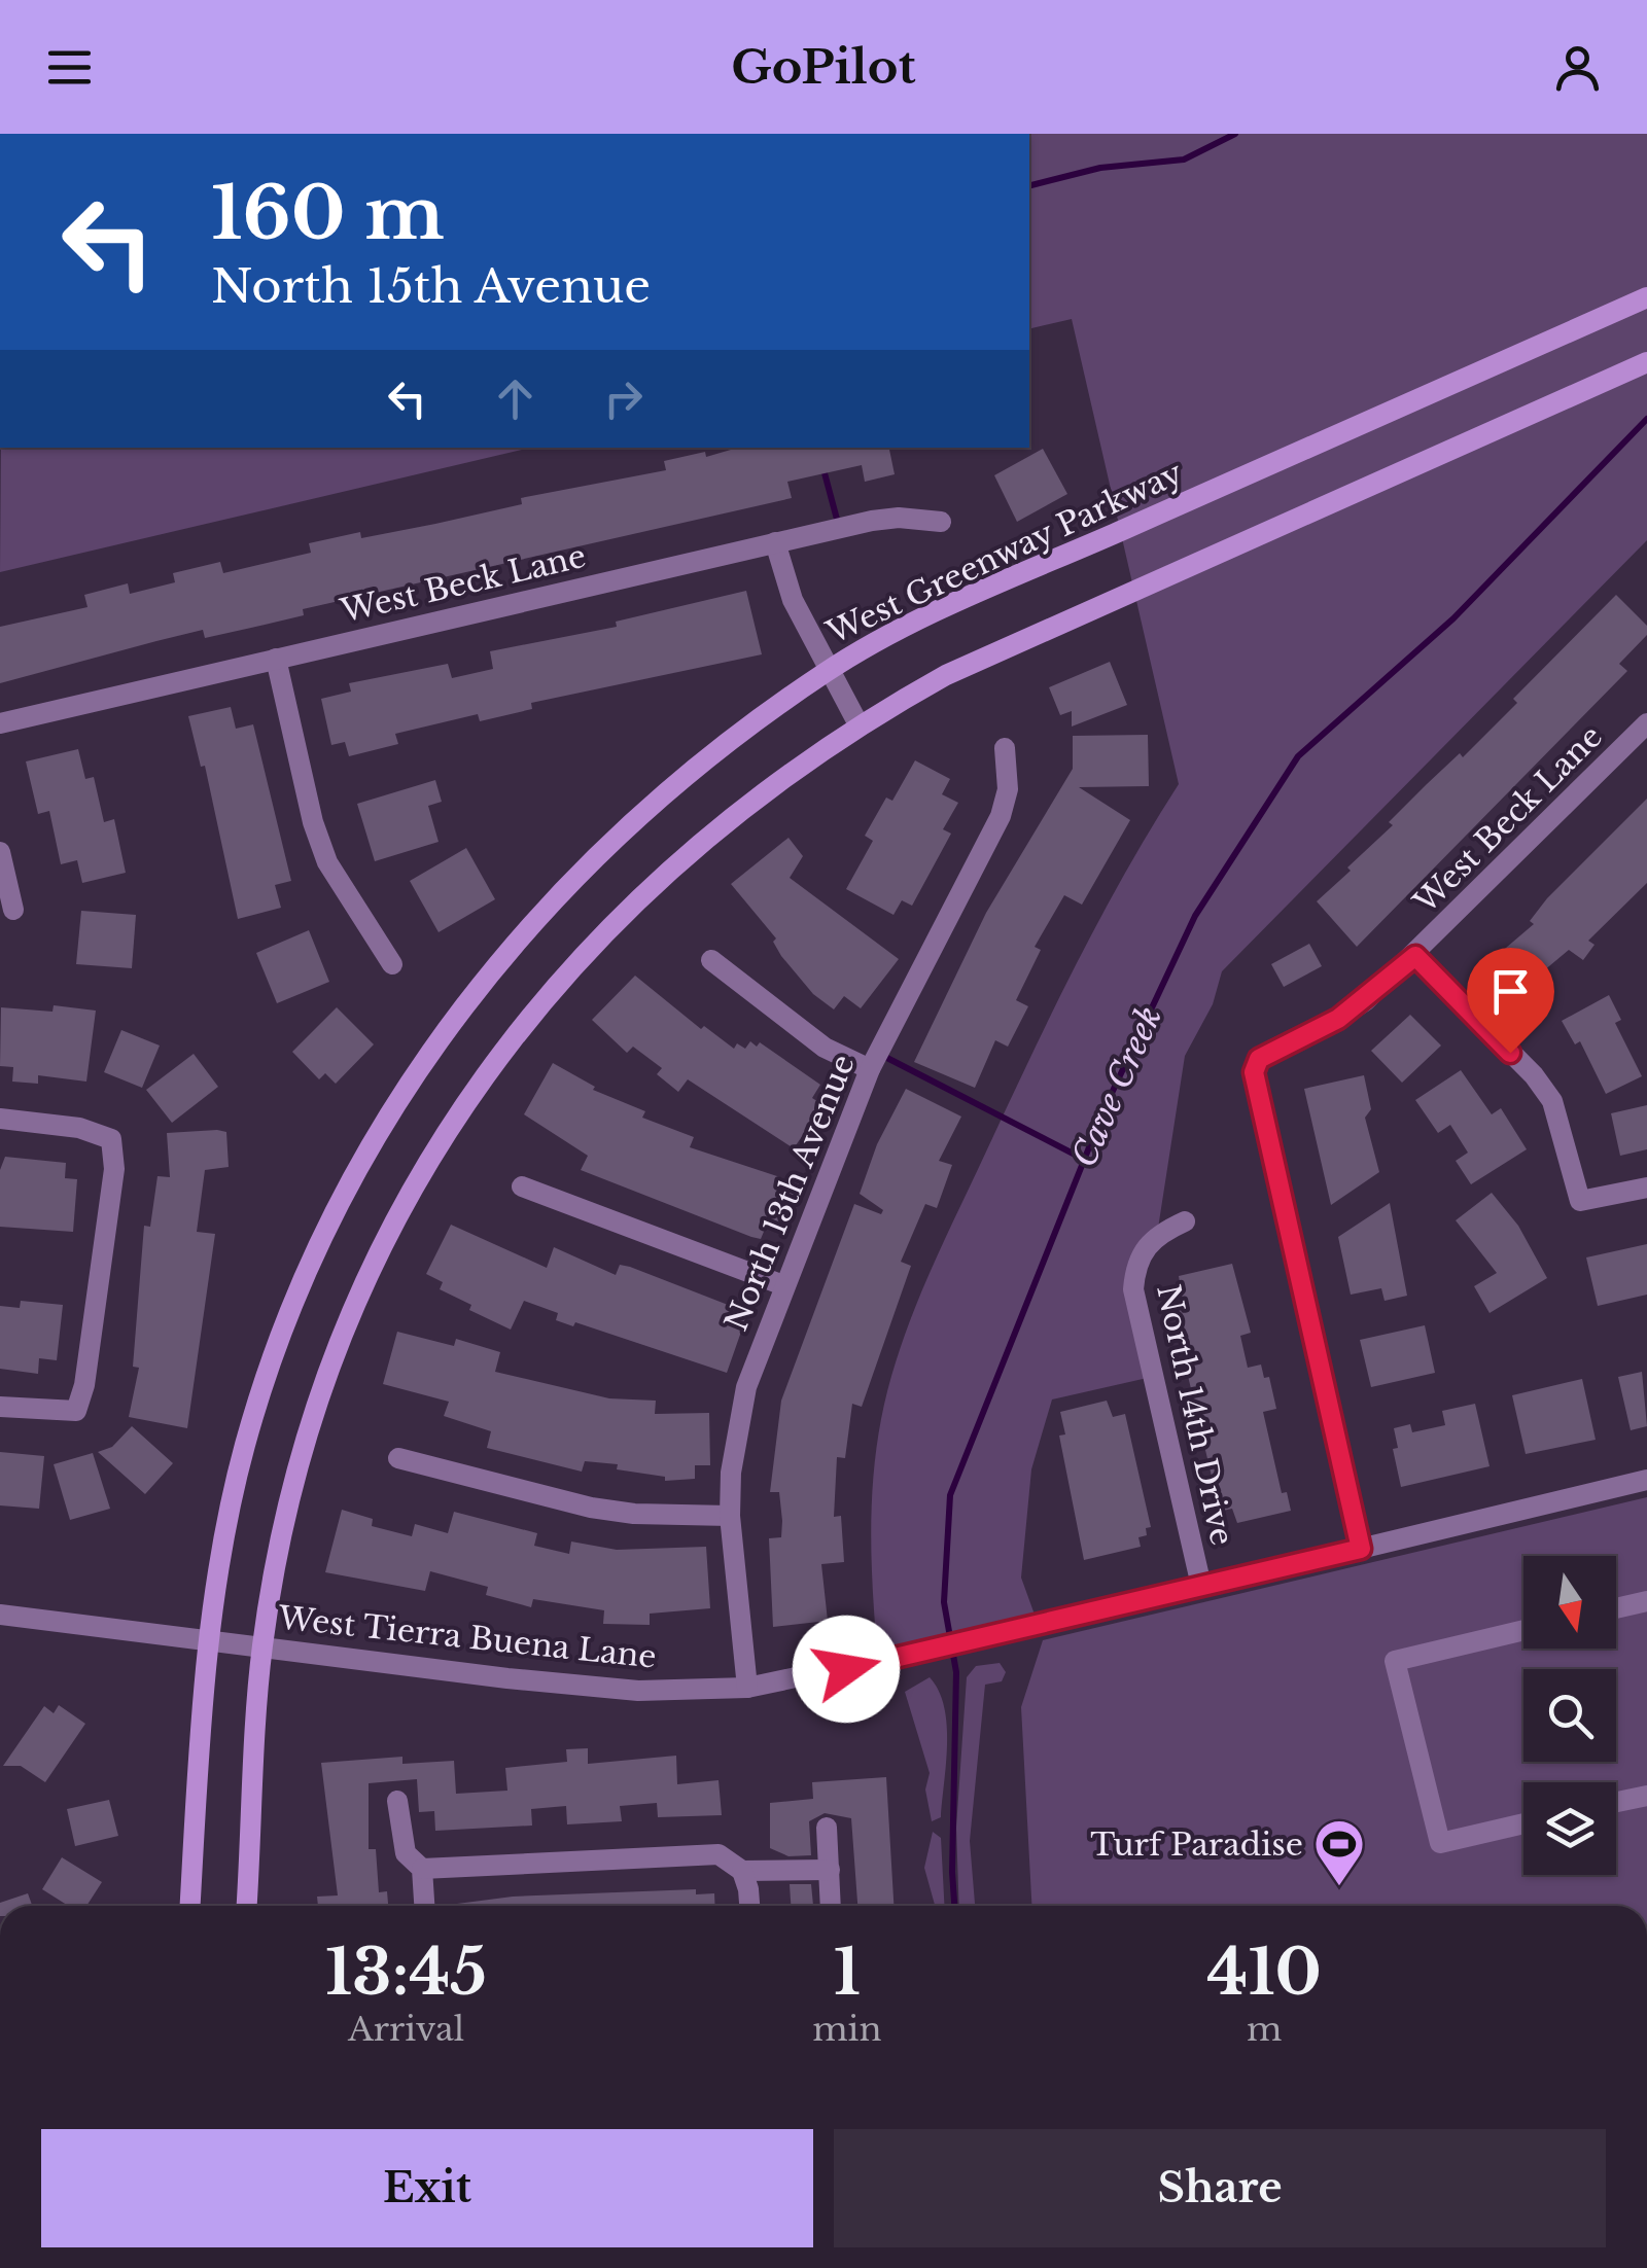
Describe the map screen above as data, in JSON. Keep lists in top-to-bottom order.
{
  "streets": {
    "main road": ["West Greenway Parkway"],
    "street": [
      "West Beck Lane",
      "North 13th Avenue",
      "North 14th Drive",
      "West Tierra Buena Lane"
    ]
  },
  "crossings": [
    ["West Greenway Parkway", "West Tierra Buena Lane"],
    ["West Beck Lane", "West Tierra Buena Lane"],
    ["North 13th Avenue", "West Tierra Buena Lane"],
    ["North 14th Drive", "West Tierra Buena Lane"]
  ],
  "water": ["Cave Creek"],
  "places": {
    "sports": ["Turf Paradise"]
  },
  "north": "bottom",
  "page": {
    "header": "GoPilot",
    "turn": ["160 m", "North 15th Avenue"],
    "eta": [
      "13:45",
      "Arrival",
      "1",
      "min",
      "410",
      "m"
    ],
    "buttons": ["Exit", "Share"]
  }
}
